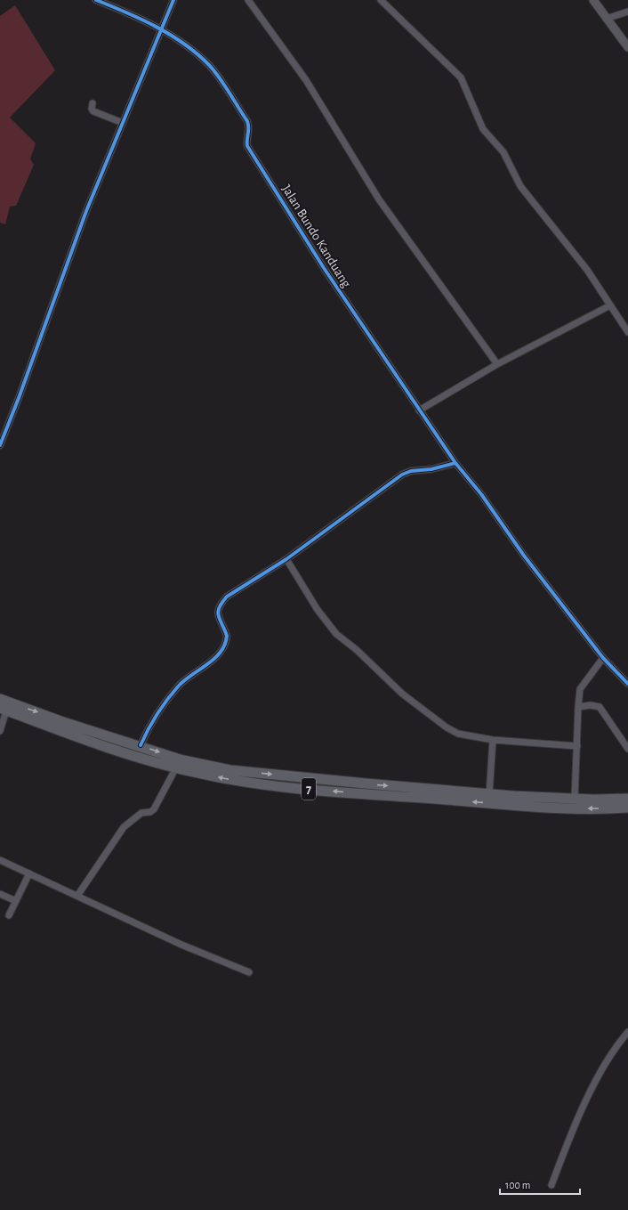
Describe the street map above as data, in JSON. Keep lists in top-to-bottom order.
{
  "streets": {
    "highway": ["7"],
    "street": ["Jalan Bundo Kanduang"]
  },
  "scale_bar": "100 m"
}
